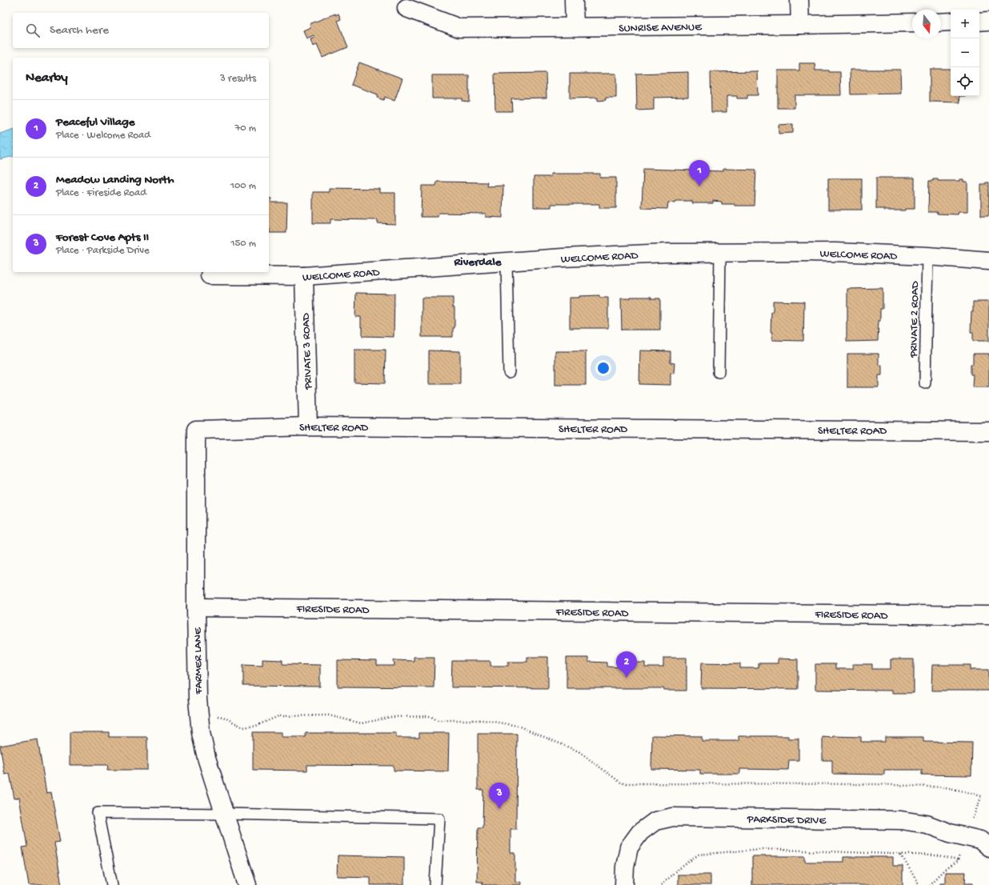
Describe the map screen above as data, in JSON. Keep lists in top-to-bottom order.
{
  "streets": {
    "street": [
      "SUNRISE AVENUE",
      "WELCOME ROAD",
      "PRIVATE 3 ROAD",
      "SHELTER ROAD",
      "FIRESIDE ROAD",
      "FARMER LANE",
      "PARKSIDE DRIVE"
    ],
    "lane": ["PRIVATE 2 ROAD"]
  },
  "crossings": [
    ["WELCOME ROAD", "PRIVATE 2 ROAD"],
    ["WELCOME ROAD", "PRIVATE 3 ROAD"],
    ["PRIVATE 3 ROAD", "SHELTER ROAD"],
    ["SHELTER ROAD", "FARMER LANE"],
    ["FIRESIDE ROAD", "FARMER LANE"]
  ],
  "districts": ["Riverdale"],
  "north": "bottom",
  "page": {
    "map_buttons": ["+", "−"],
    "search": "Search here",
    "heading": ["Nearby", "3 results"],
    "list": [
      {
        "mark": "1",
        "name": "Peaceful Village",
        "note": "Place · Welcome Road",
        "value": "70 m"
      },
      {
        "mark": "2",
        "name": "Meadow Landing North",
        "note": "Place · Fireside Road",
        "value": "100 m"
      },
      {
        "mark": "3",
        "name": "Forest Cove Apts II",
        "note": "Place · Parkside Drive",
        "value": "150 m"
      }
    ],
    "pins": ["1", "2", "3"]
  }
}
